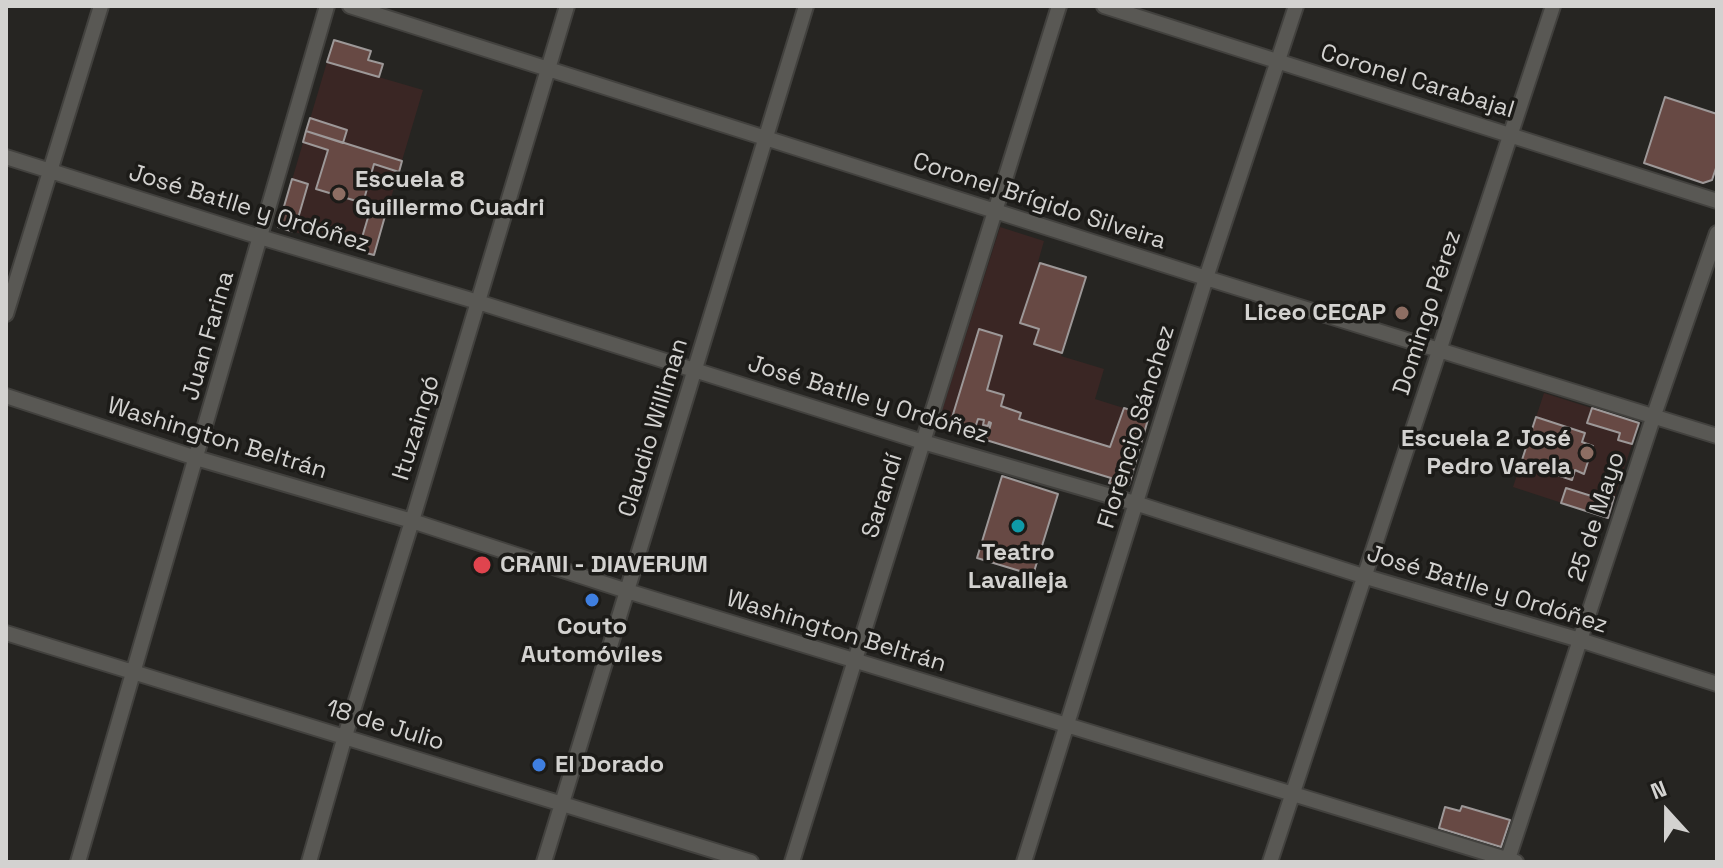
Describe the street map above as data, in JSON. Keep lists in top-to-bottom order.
{
  "streets": {
    "street": [
      "Coronel Carabajal",
      "Coronel Brígido Silveira",
      "José Batlle y Ordóñez",
      "Domingo Pérez",
      "Juan Farina",
      "Florencio Sánchez",
      "Ituzaingó",
      "Claudio Williman",
      "Washington Beltrán",
      "Sarandí",
      "25 de Mayo",
      "18 de Julio"
    ]
  },
  "crossings": [
    ["Coronel Carabajal", "Domingo Pérez"],
    ["Coronel Carabajal", "Florencio Sánchez"],
    ["Coronel Brígido Silveira", "Domingo Pérez"],
    ["Coronel Brígido Silveira", "Florencio Sánchez"],
    ["Coronel Brígido Silveira", "Ituzaingó"],
    ["Coronel Brígido Silveira", "Claudio Williman"],
    ["Coronel Brígido Silveira", "Sarandí"],
    ["Coronel Brígido Silveira", "25 de Mayo"],
    ["José Batlle y Ordóñez", "Domingo Pérez"],
    ["José Batlle y Ordóñez", "Juan Farina"],
    ["José Batlle y Ordóñez", "Florencio Sánchez"],
    ["José Batlle y Ordóñez", "Ituzaingó"],
    ["José Batlle y Ordóñez", "Claudio Williman"],
    ["José Batlle y Ordóñez", "Sarandí"],
    ["José Batlle y Ordóñez", "25 de Mayo"],
    ["Domingo Pérez", "Washington Beltrán"],
    ["Juan Farina", "Washington Beltrán"],
    ["Juan Farina", "18 de Julio"],
    ["Florencio Sánchez", "Washington Beltrán"],
    ["Ituzaingó", "Washington Beltrán"],
    ["Ituzaingó", "18 de Julio"],
    ["Claudio Williman", "Washington Beltrán"],
    ["Claudio Williman", "18 de Julio"],
    ["Washington Beltrán", "Sarandí"],
    ["Washington Beltrán", "25 de Mayo"]
  ],
  "places": [
    "Escuela 8 Guillermo Cuadri",
    "Liceo CECAP",
    "Escuela 2 José Pedro Varela",
    "Teatro Lavalleja",
    "CRANI - DIAVERUM",
    "Couto Automóviles",
    "El Dorado"
  ],
  "north": "top"
}
